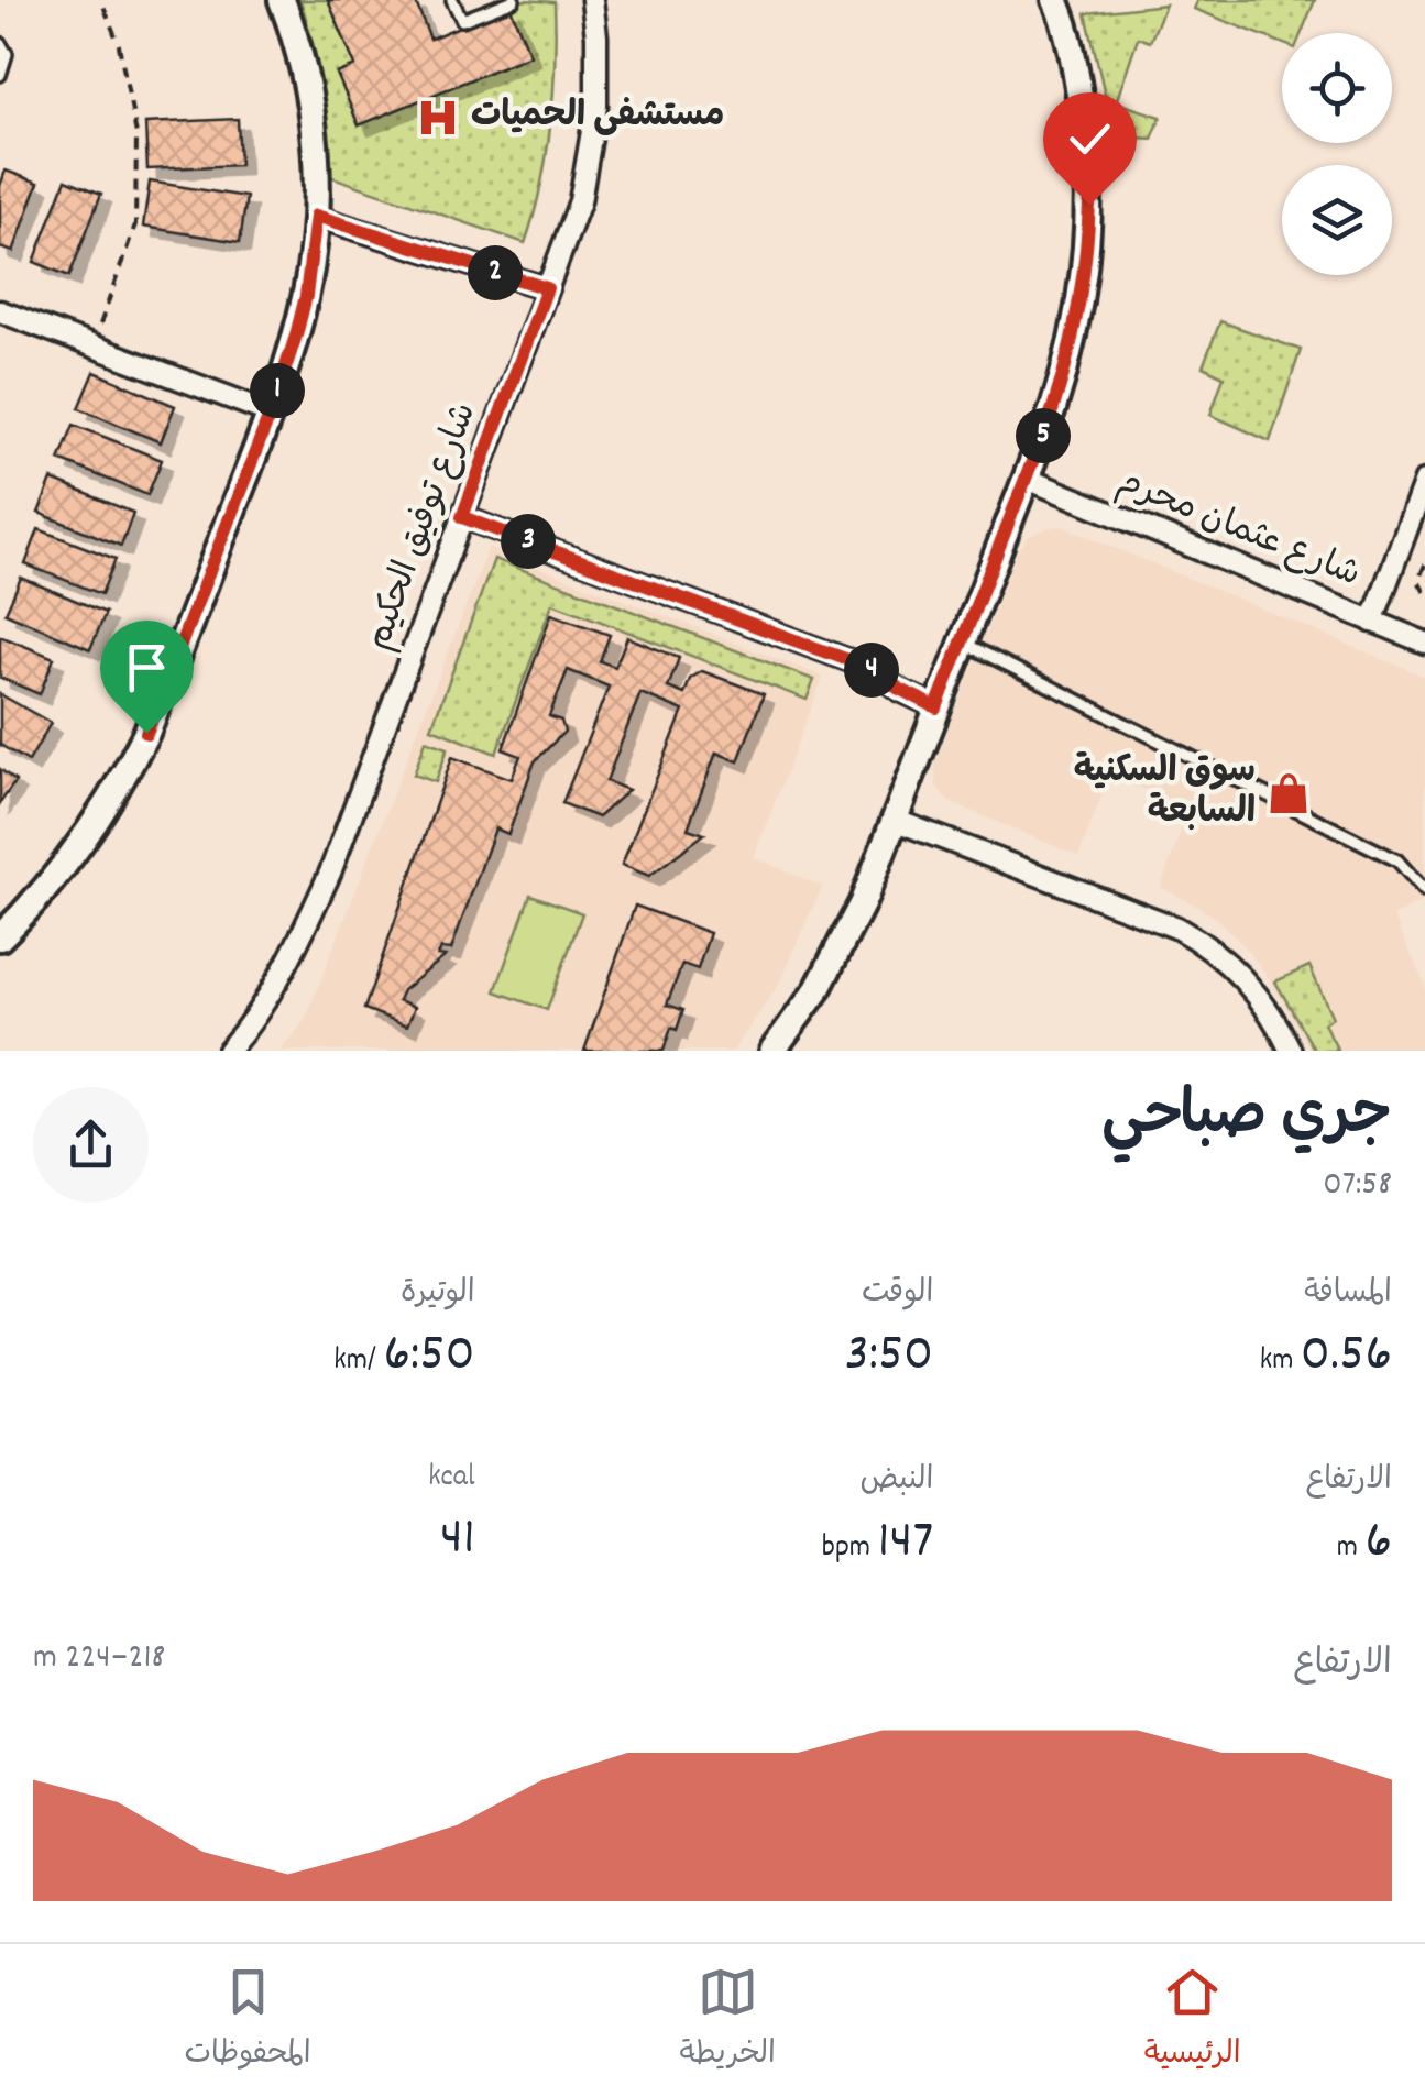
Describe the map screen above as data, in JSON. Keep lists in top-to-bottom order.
{
  "streets": {
    "street": ["شارع توفيق الحكيم", "شارع عثمان محرم"]
  },
  "places": {
    "hospital": ["مستشفى الحميات"],
    "shop": ["سوق السكنية السابعة"]
  },
  "page": {
    "pins": [
      "2",
      "1",
      "5",
      "3",
      "4"
    ],
    "heading": ["جري صباحي", "07:58"],
    "stats": [
      ["المسافة", "0.56 km"],
      ["الوقت", "3:50"],
      ["الوتيرة", "6:50 /km"],
      ["الارتفاع", "6 m"],
      ["النبض", "147 bpm"],
      ["kcal", "41"]
    ],
    "chart": ["الارتفاع", "218–224 m"],
    "tabs": ["الرئيسية", "الخريطة", "المحفوظات"]
  }
}
